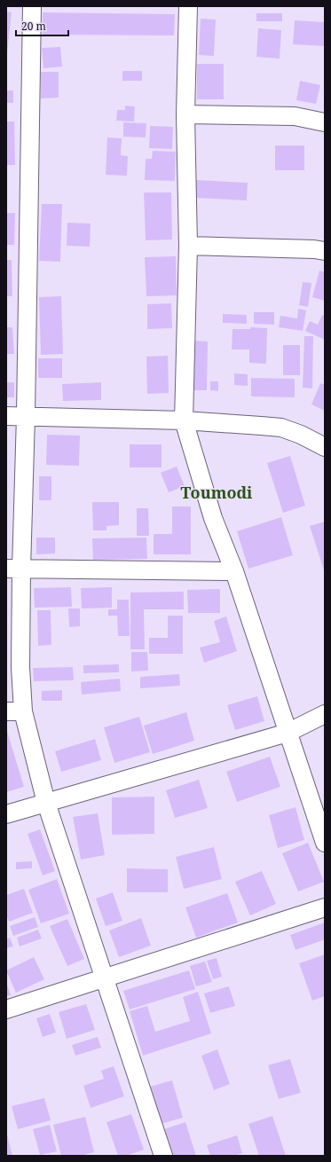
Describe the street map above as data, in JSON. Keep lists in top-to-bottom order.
{
  "districts": ["Toumodi"],
  "scale_bar": "20 m"
}
